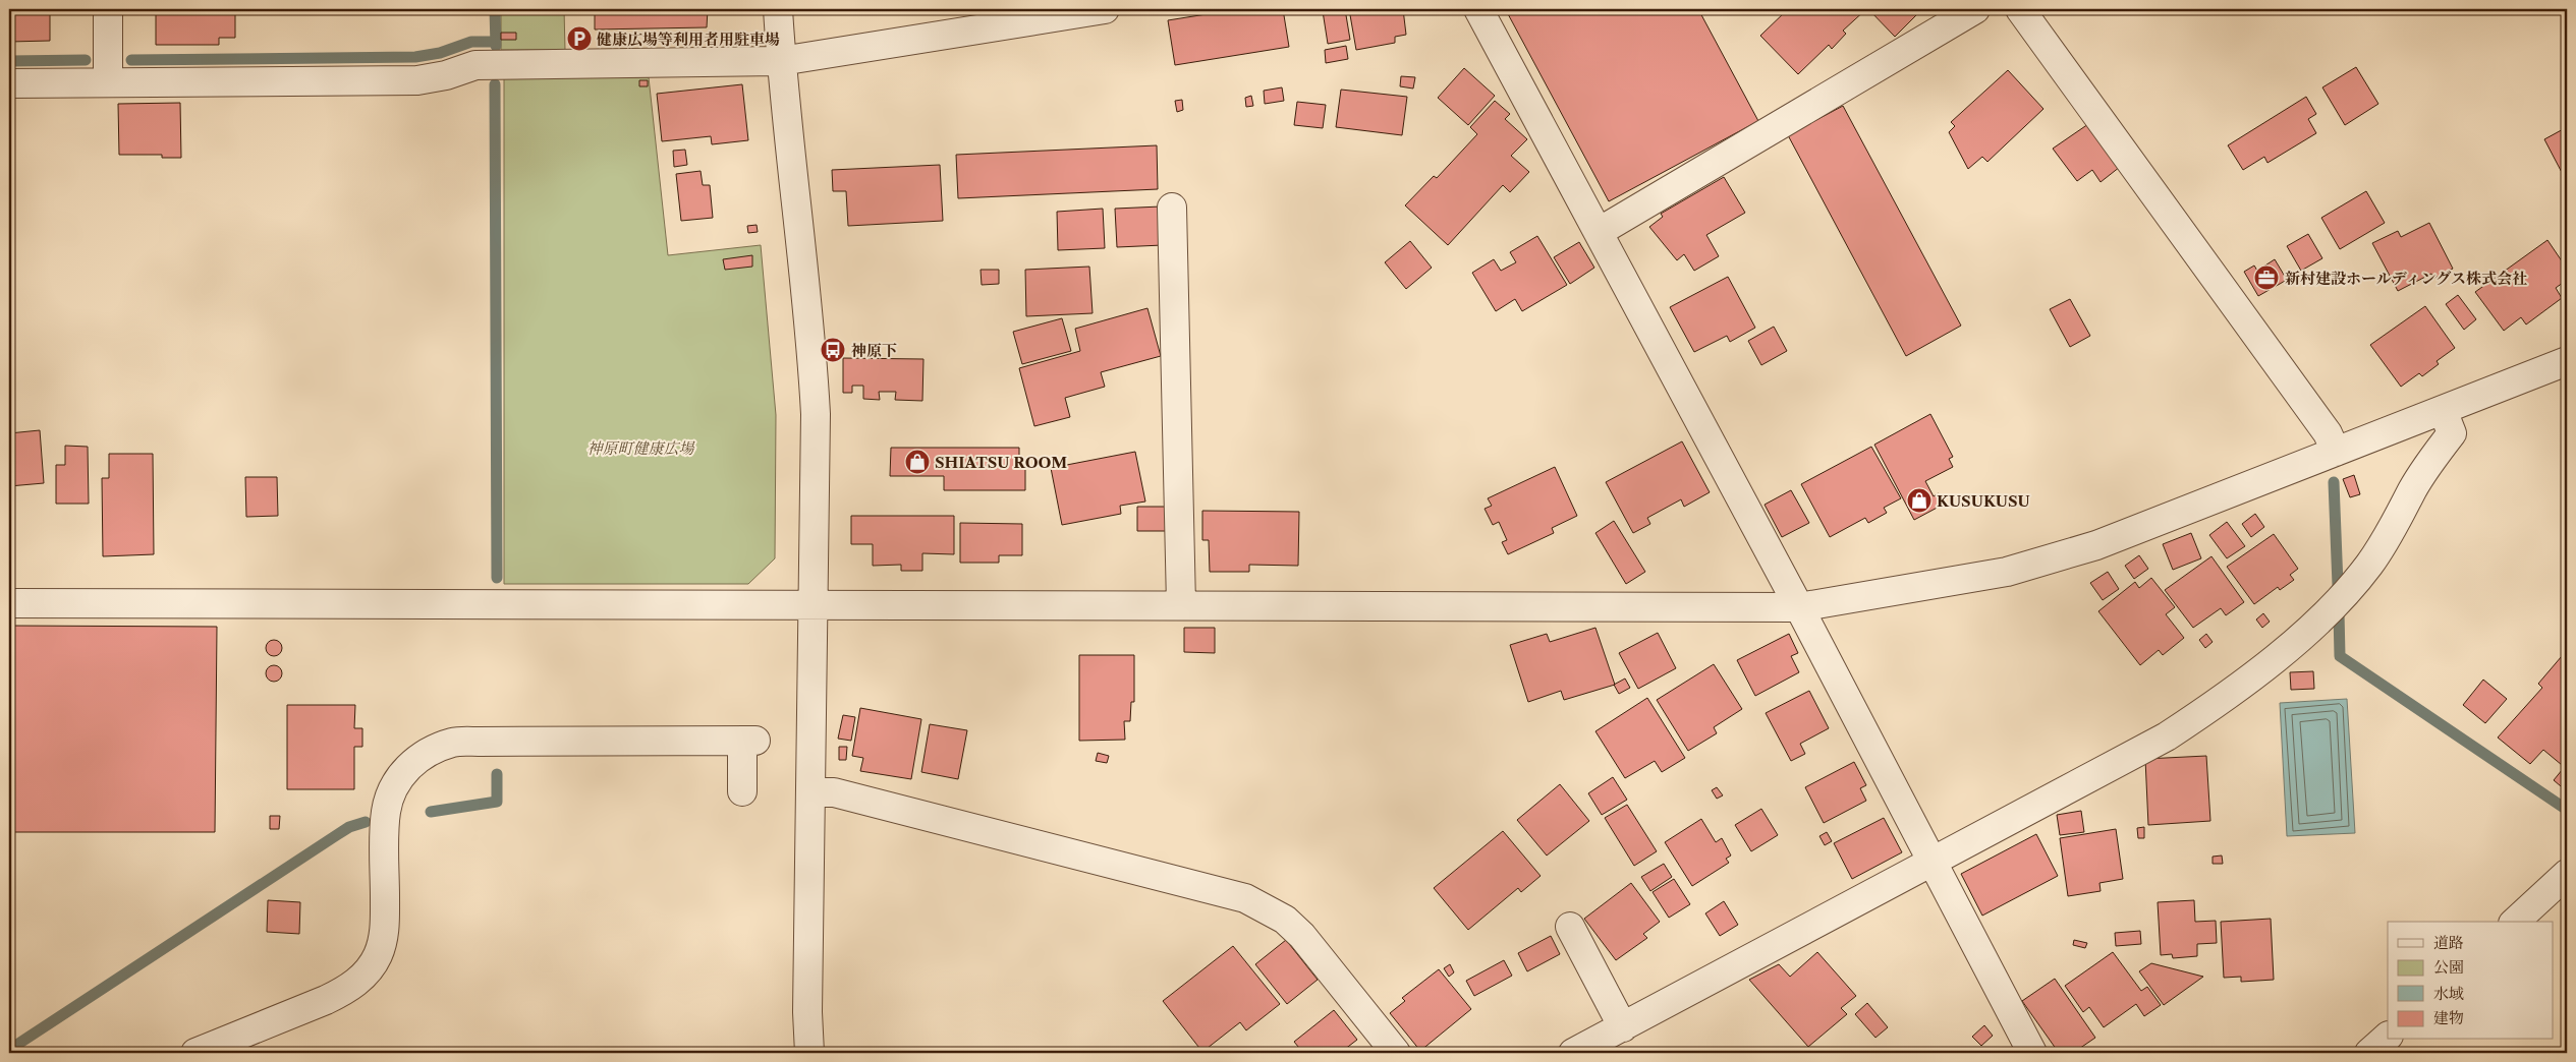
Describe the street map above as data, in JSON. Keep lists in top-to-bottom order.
{
  "parks": ["神原町健康広場"],
  "places": {
    "parking": ["健康広場等利用者用駐車場"],
    "office": ["新村建設ホールディングス株式会社"],
    "bus stop": ["神原下"],
    "shop": ["SHIATSU ROOM", "KUSUKUSU"]
  },
  "legend": [
    "道路",
    "公園",
    "水域",
    "建物"
  ]
}
